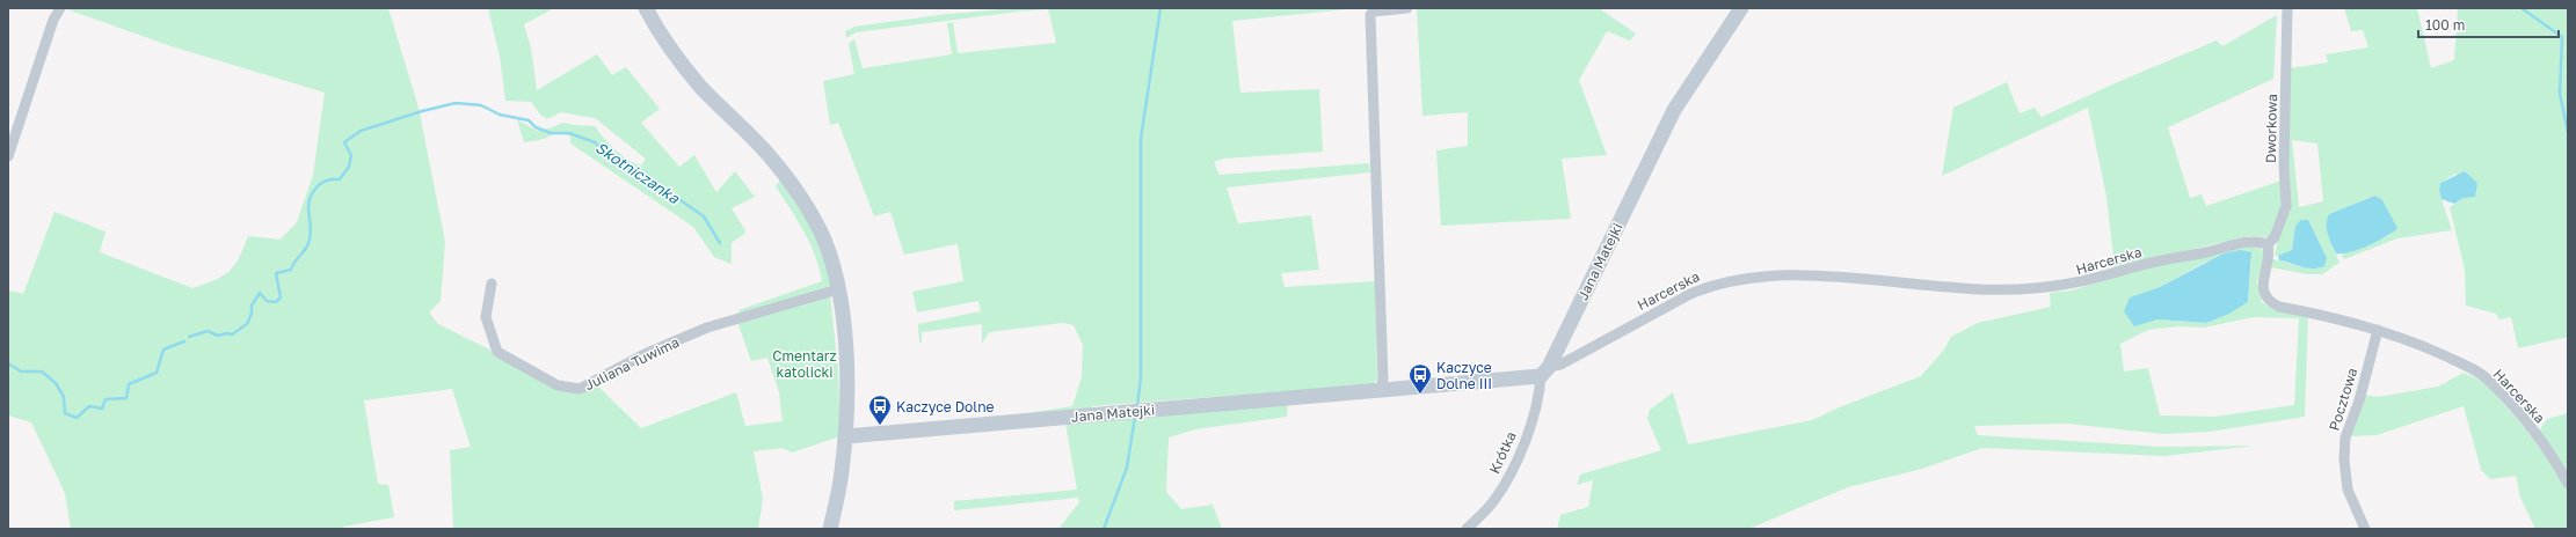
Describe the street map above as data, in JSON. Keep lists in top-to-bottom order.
{
  "streets": {
    "street": [
      "Dworkowa",
      "Harcerska",
      "Jana Matejki",
      "Juliana Tuwima",
      "Pocztowa",
      "Krótka"
    ]
  },
  "crossings": [
    ["Dworkowa", "Harcerska"],
    ["Harcerska", "Jana Matejki"],
    ["Harcerska", "Pocztowa"],
    ["Harcerska", "Krótka"],
    ["Jana Matejki", "Krótka"]
  ],
  "water": ["Skotniczanka"],
  "parks": ["Cmentarz katolicki"],
  "places": {
    "bus stop": ["Kaczyce Dolne III", "Kaczyce Dolne"]
  },
  "scale_bar": "100 m"
}
